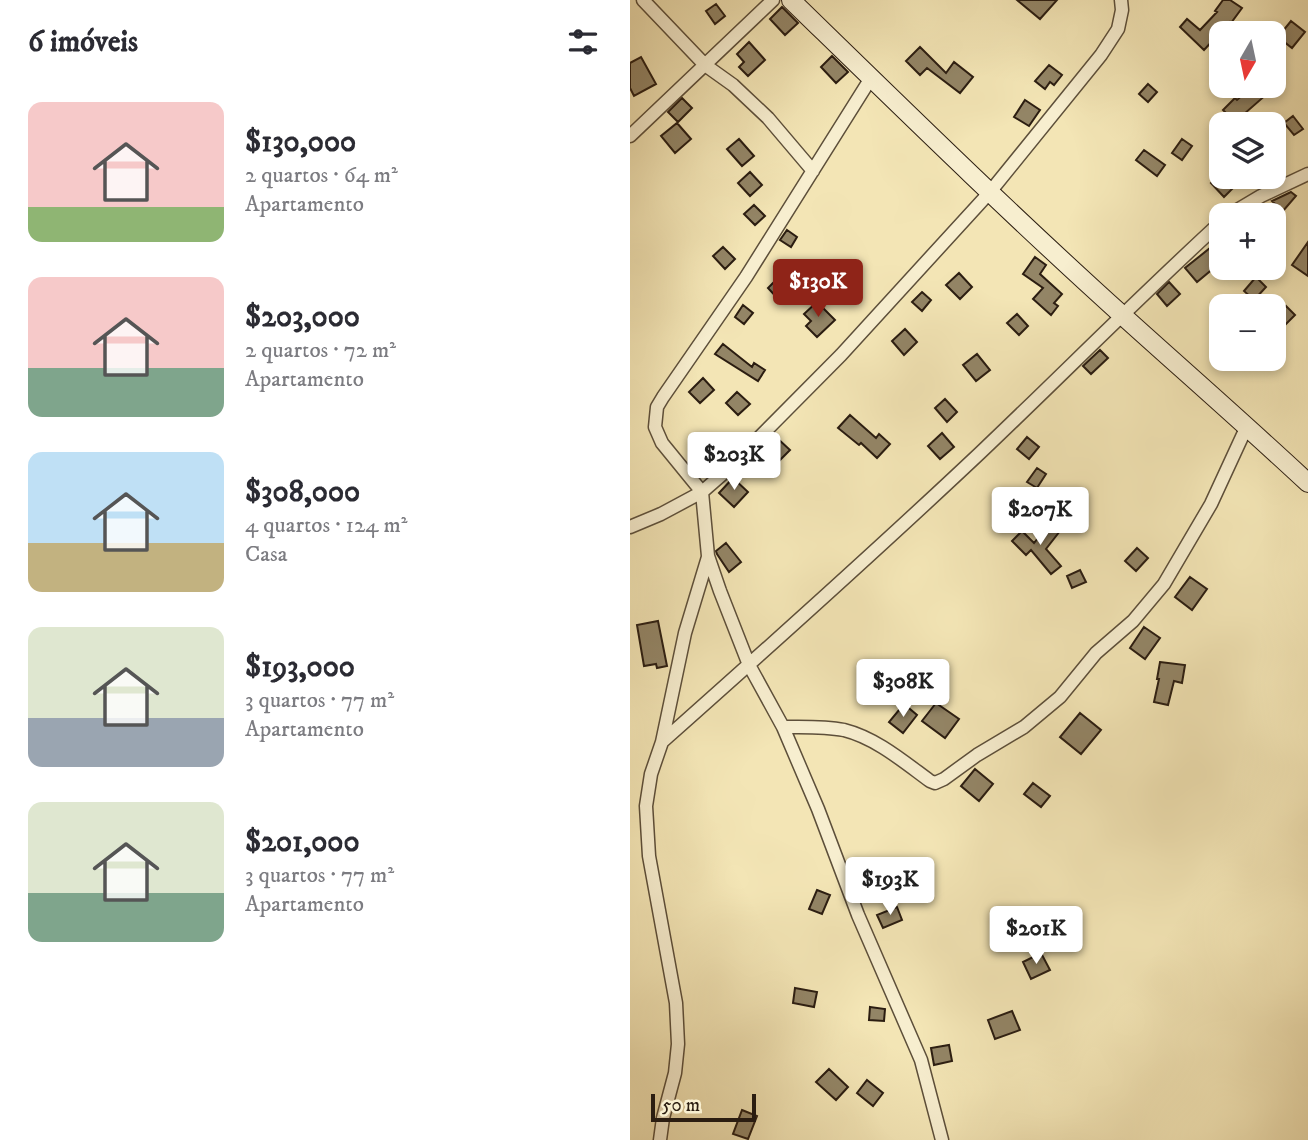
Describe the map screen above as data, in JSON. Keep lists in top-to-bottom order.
{
  "scale_bar": "50 m",
  "north": "bottom",
  "page": {
    "heading": "6 imóveis",
    "map_buttons": ["+", "−"],
    "list": [
      {
        "name": "$130,000",
        "note": "2 quartos · 64 m² · Apartamento"
      },
      {
        "name": "$203,000",
        "note": "2 quartos · 72 m² · Apartamento"
      },
      {
        "name": "$308,000",
        "note": "4 quartos · 124 m² · Casa"
      },
      {
        "name": "$193,000",
        "note": "3 quartos · 77 m² · Apartamento"
      },
      {
        "name": "$201,000",
        "note": "3 quartos · 77 m² · Apartamento"
      }
    ],
    "price": [
      "$130K",
      "$203K",
      "$207K",
      "$308K",
      "$193K",
      "$201K"
    ],
    "scale": "50 m"
  }
}
